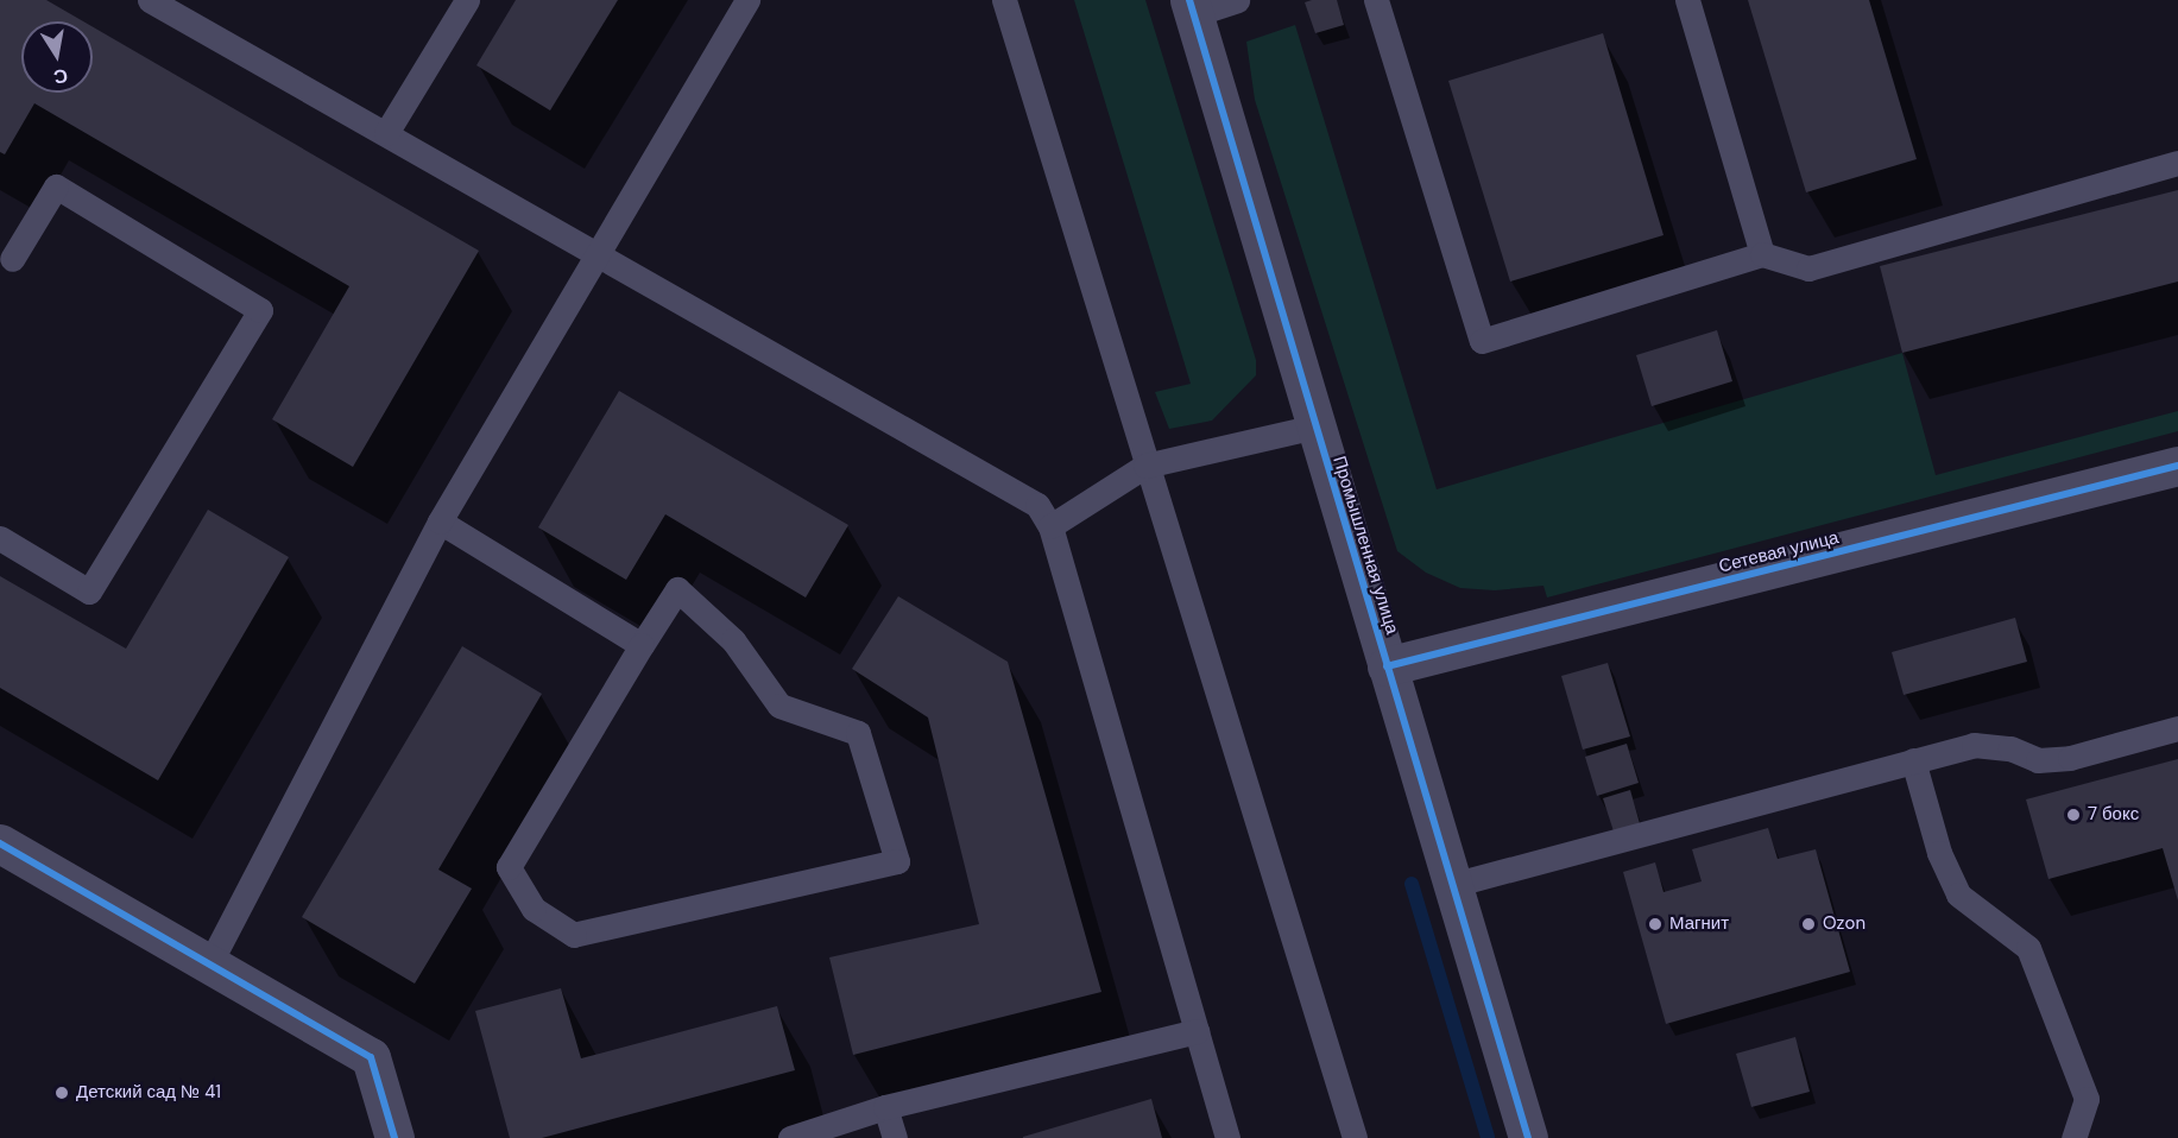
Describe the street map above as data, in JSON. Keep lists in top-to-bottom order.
{
  "streets": {
    "street": ["Промышленная улица", "Сетевая улица"]
  },
  "crossings": [
    ["Промышленная улица", "Сетевая улица"]
  ],
  "places": [
    "7 бокс",
    "Магнит",
    "Ozon",
    "Детский сад № 41"
  ],
  "north": "bottom"
}
